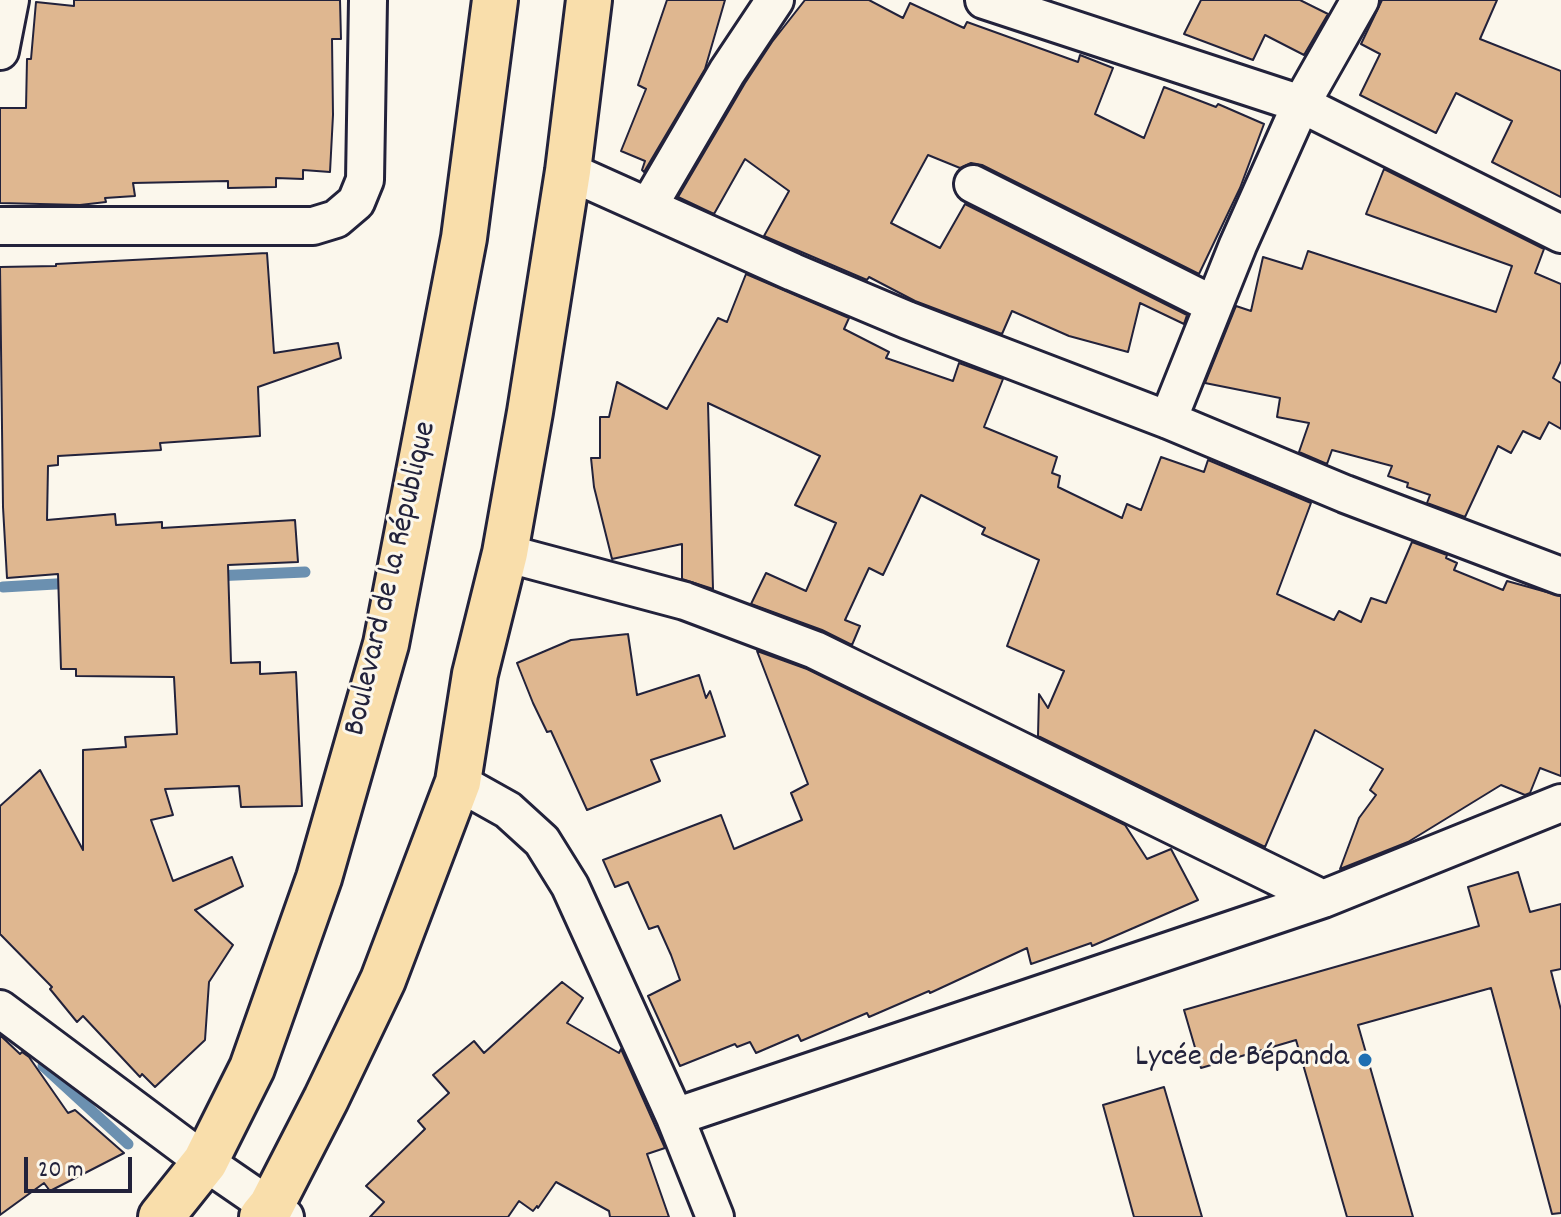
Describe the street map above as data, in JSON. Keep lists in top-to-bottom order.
{
  "streets": {
    "main road": ["Boulevard de la République"]
  },
  "places": ["Lycée de Bépanda"],
  "scale_bar": "20 m"
}
